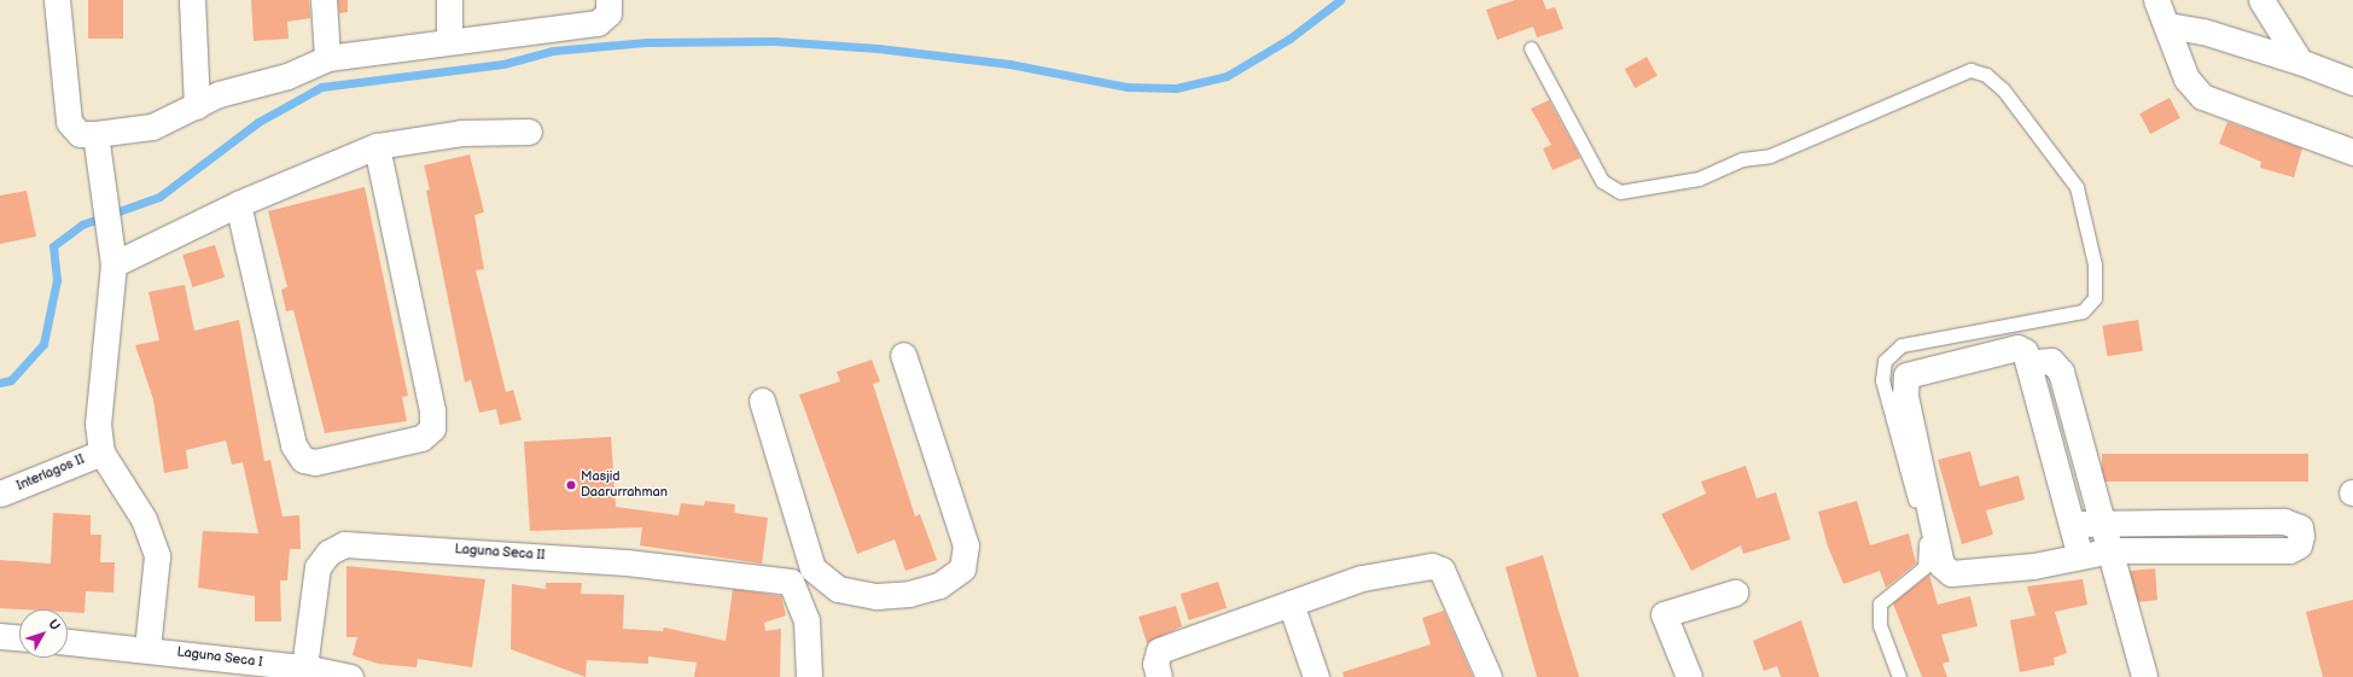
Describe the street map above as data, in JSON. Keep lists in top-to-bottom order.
{
  "streets": {
    "street": ["Interlagos II", "Laguna Seca II", "Laguna Seca I"]
  },
  "crossings": [
    ["Laguna Seca II", "Laguna Seca I"]
  ],
  "places": ["Masjid Daarurrahman"],
  "north": "top right"
}
